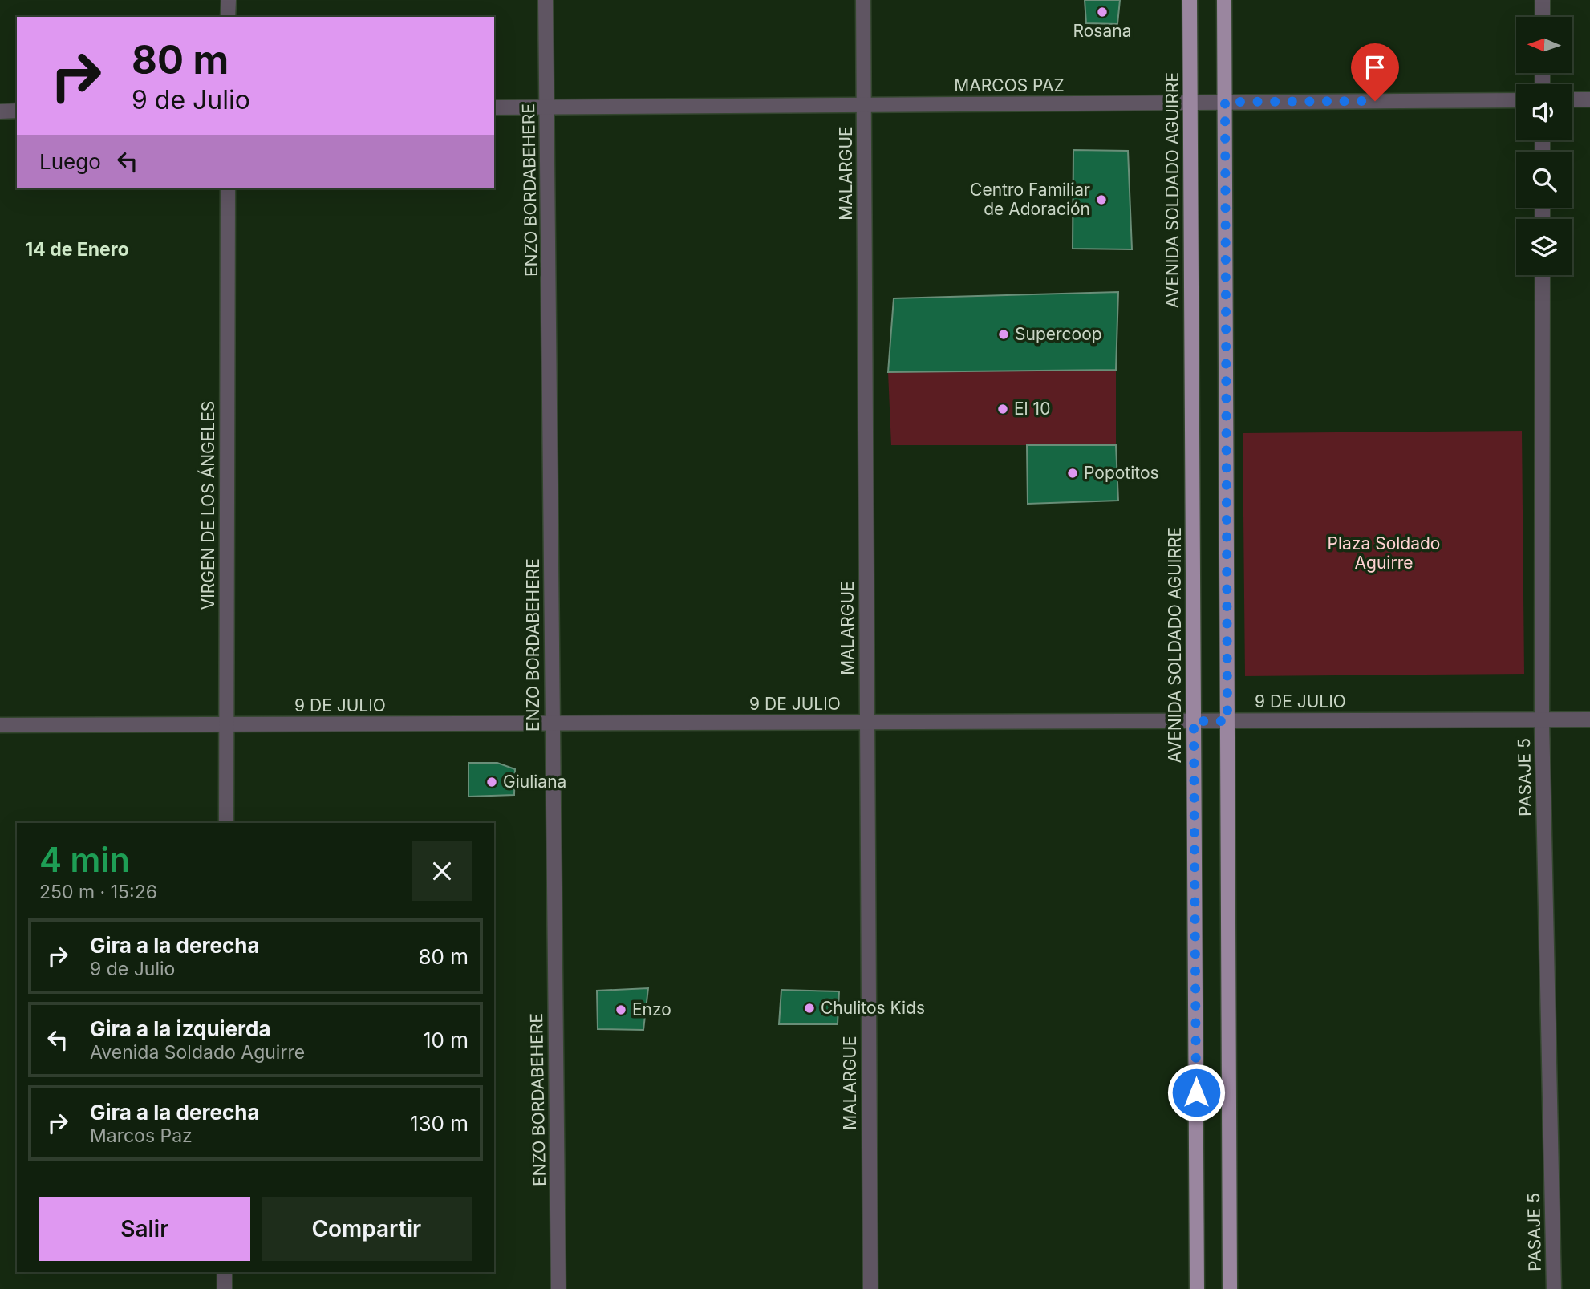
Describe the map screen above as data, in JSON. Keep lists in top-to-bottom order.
{
  "streets": {
    "main road": ["AVENIDA SOLDADO AGUIRRE"],
    "street": [
      "MARCOS PAZ",
      "MALARGUE",
      "ENZO BORDABEHERE",
      "VIRGEN DE LOS ÁNGELES",
      "9 DE JULIO",
      "PASAJE 5"
    ]
  },
  "crossings": [
    ["MARCOS PAZ", "MALARGUE"],
    ["MARCOS PAZ", "ENZO BORDABEHERE"],
    ["MARCOS PAZ", "AVENIDA SOLDADO AGUIRRE"],
    ["MALARGUE", "9 DE JULIO"],
    ["ENZO BORDABEHERE", "9 DE JULIO"],
    ["AVENIDA SOLDADO AGUIRRE", "9 DE JULIO"],
    ["VIRGEN DE LOS ÁNGELES", "9 DE JULIO"],
    ["9 DE JULIO", "PASAJE 5"]
  ],
  "districts": ["14 de Enero"],
  "parks": ["Plaza Soldado Aguirre"],
  "places": [
    "Rosana",
    "Centro Familiar de Adoración",
    "Supercoop",
    "El 10",
    "Popotitos",
    "Giuliana",
    "Chulitos Kids",
    "Enzo"
  ],
  "north": "left",
  "page": {
    "turn": ["80 m", "9 de Julio"],
    "then": "Luego",
    "heading": ["4 min", "250 m · 15:26"],
    "list": [
      {
        "name": "Gira a la derecha",
        "note": "9 de Julio",
        "value": "80 m"
      },
      {
        "name": "Gira a la izquierda",
        "note": "Avenida Soldado Aguirre",
        "value": "10 m"
      },
      {
        "name": "Gira a la derecha",
        "note": "Marcos Paz",
        "value": "130 m"
      }
    ],
    "buttons": ["Salir", "Compartir"]
  }
}
